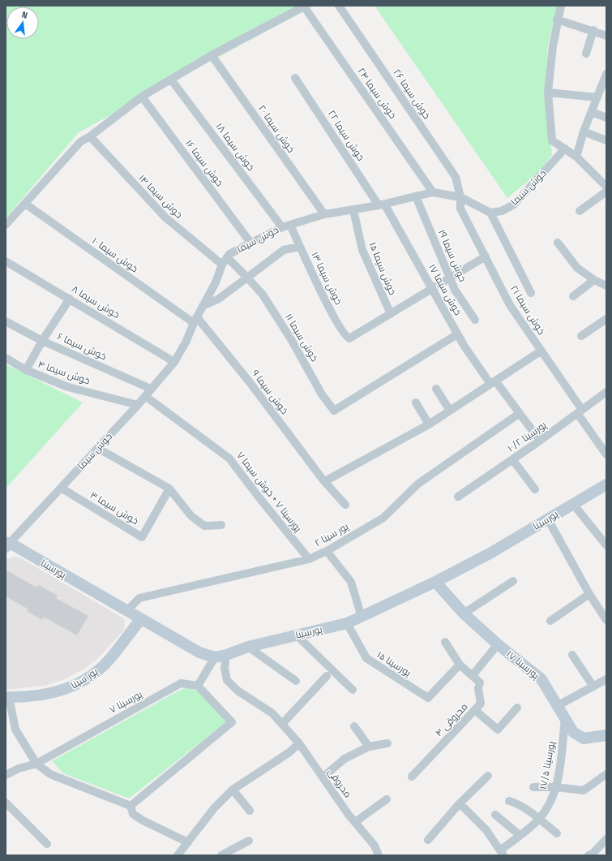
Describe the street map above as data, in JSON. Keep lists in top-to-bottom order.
{
  "streets": {
    "street": [
      "خوش سیما ۲۴",
      "خوش سیما ۲۶",
      "خوش سیما ۲۰",
      "خوش سیما ۲۲",
      "خوش سیما ۱۸",
      "خوش سیما ۱۶",
      "خوش سیما",
      "خوش سیما ۱۴",
      "خوش سیما ۱۰",
      "خوش سیما ۱۹",
      "خوش سیما ۱۵",
      "خوش سیما ۱۳",
      "خوش سیما ۱۷",
      "خوش سیما ۸",
      "خوش سیما ۲۱",
      "خوش سیما ۱۱",
      "خوش سیما ۶",
      "خوش سیما ۴",
      "خوش سیما ۹",
      "پورسینا ۱۰/۲",
      "پورسینا ۷ + خوش سیما ۷",
      "خوش سیما ۳",
      "پورسینا",
      "پور سینا ۲",
      "پورسینا ۱۵",
      "پورسینا ۱۷",
      "پور سینا",
      "پورسینا ۷",
      "محروقی ۴",
      "پورسینا ۱۷/۵",
      "محروقی"
    ]
  },
  "crossings": [
    ["خوش سیما ۲۴", "خوش سیما"],
    ["خوش سیما ۲۶", "خوش سیما"],
    ["خوش سیما ۲۶", "خوش سیما ۲۱"],
    ["خوش سیما ۲۰", "خوش سیما"],
    ["خوش سیما ۲۲", "خوش سیما"],
    ["خوش سیما ۲۲", "خوش سیما ۱۷"],
    ["خوش سیما ۱۸", "خوش سیما"],
    ["خوش سیما ۱۸", "خوش سیما ۱۳"],
    ["خوش سیما ۱۶", "خوش سیما"],
    ["خوش سیما", "خوش سیما ۱۴"],
    ["خوش سیما", "خوش سیما ۱۰"],
    ["خوش سیما", "خوش سیما ۱۹"],
    ["خوش سیما", "خوش سیما ۱۵"],
    ["خوش سیما", "خوش سیما ۱۳"],
    ["خوش سیما", "خوش سیما ۱۷"],
    ["خوش سیما", "خوش سیما ۸"],
    ["خوش سیما", "خوش سیما ۲۱"],
    ["خوش سیما", "خوش سیما ۱۱"],
    ["خوش سیما", "خوش سیما ۶"],
    ["خوش سیما", "خوش سیما ۴"],
    ["خوش سیما", "خوش سیما ۹"],
    ["خوش سیما", "پورسینا ۷ + خوش سیما ۷"],
    ["خوش سیما", "خوش سیما ۳"],
    ["خوش سیما", "پورسینا"],
    ["خوش سیما ۱۰", "خوش سیما ۹"],
    ["خوش سیما ۱۵", "خوش سیما ۱۳"],
    ["خوش سیما ۱۷", "خوش سیما ۱۱"],
    ["خوش سیما ۱۷", "پورسینا ۱۰/۲"],
    ["خوش سیما ۱۷", "پور سینا ۲"],
    ["خوش سیما ۲۱", "پورسینا ۱۰/۲"],
    ["پورسینا ۷ + خوش سیما ۷", "پور سینا ۲"],
    ["پورسینا", "پور سینا ۲"],
    ["پورسینا", "پورسینا ۱۵"],
    ["پورسینا", "پورسینا ۱۷"],
    ["پورسینا", "پور سینا"],
    ["پورسینا", "محروقی"],
    ["پورسینا ۱۵", "محروقی ۴"],
    ["پورسینا ۱۷", "پورسینا ۱۷/۵"]
  ],
  "north": "top"
}
